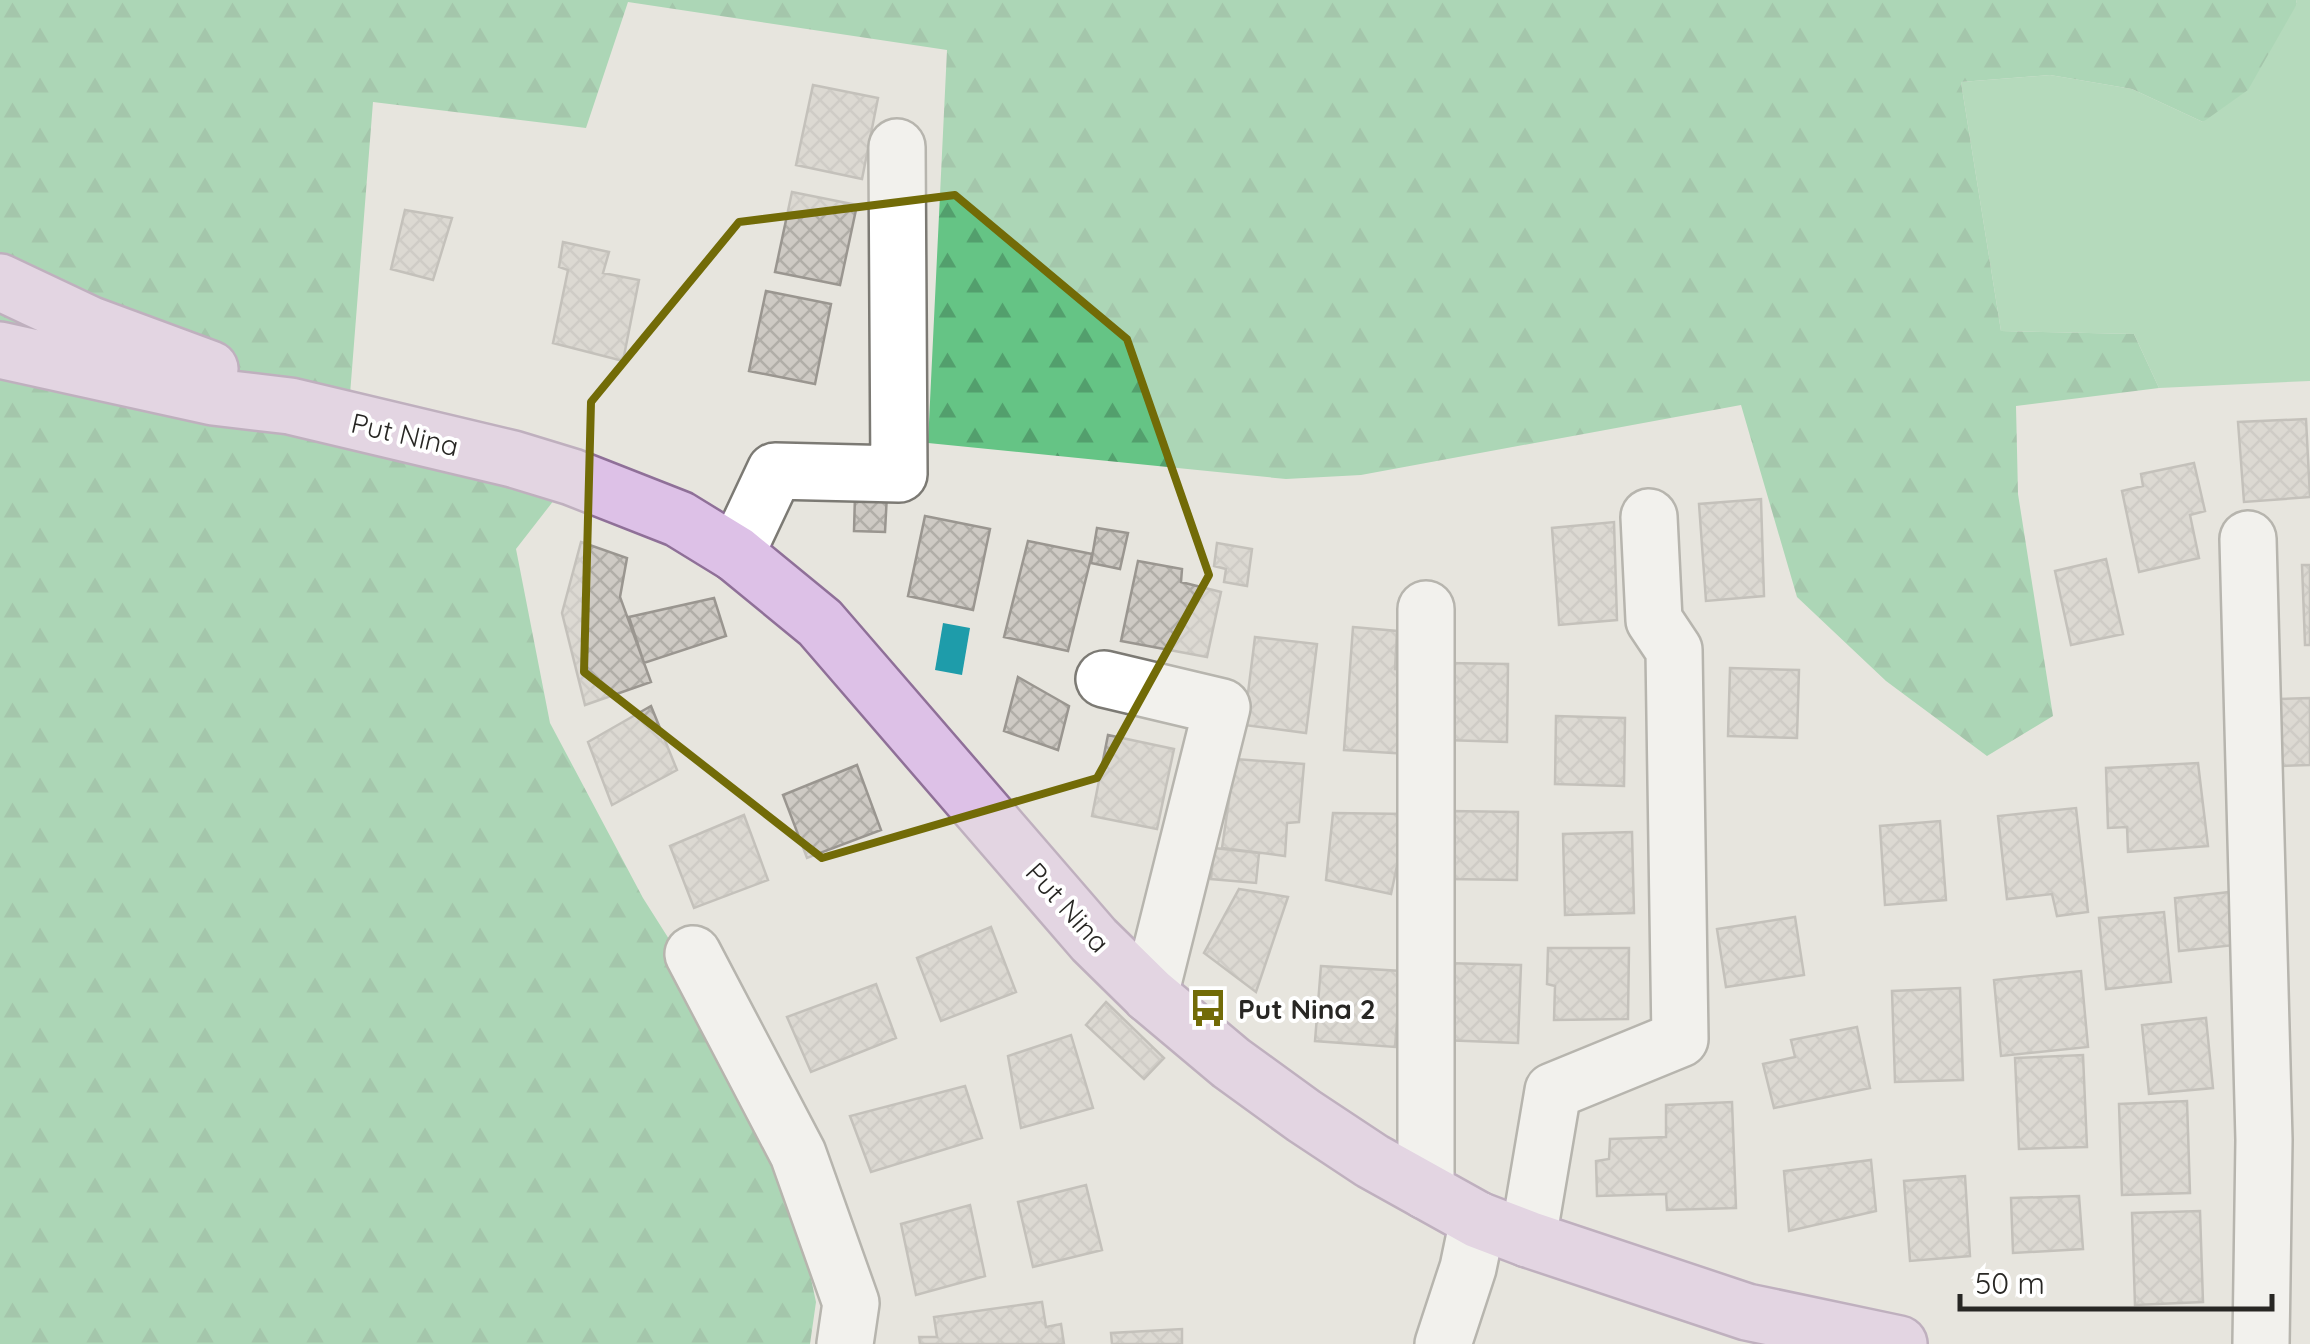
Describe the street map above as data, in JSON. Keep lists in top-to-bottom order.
{
  "streets": {
    "main road": ["Put Nina"]
  },
  "places": {
    "bus stop": ["Put Nina 2"]
  },
  "scale_bar": "50 m"
}
